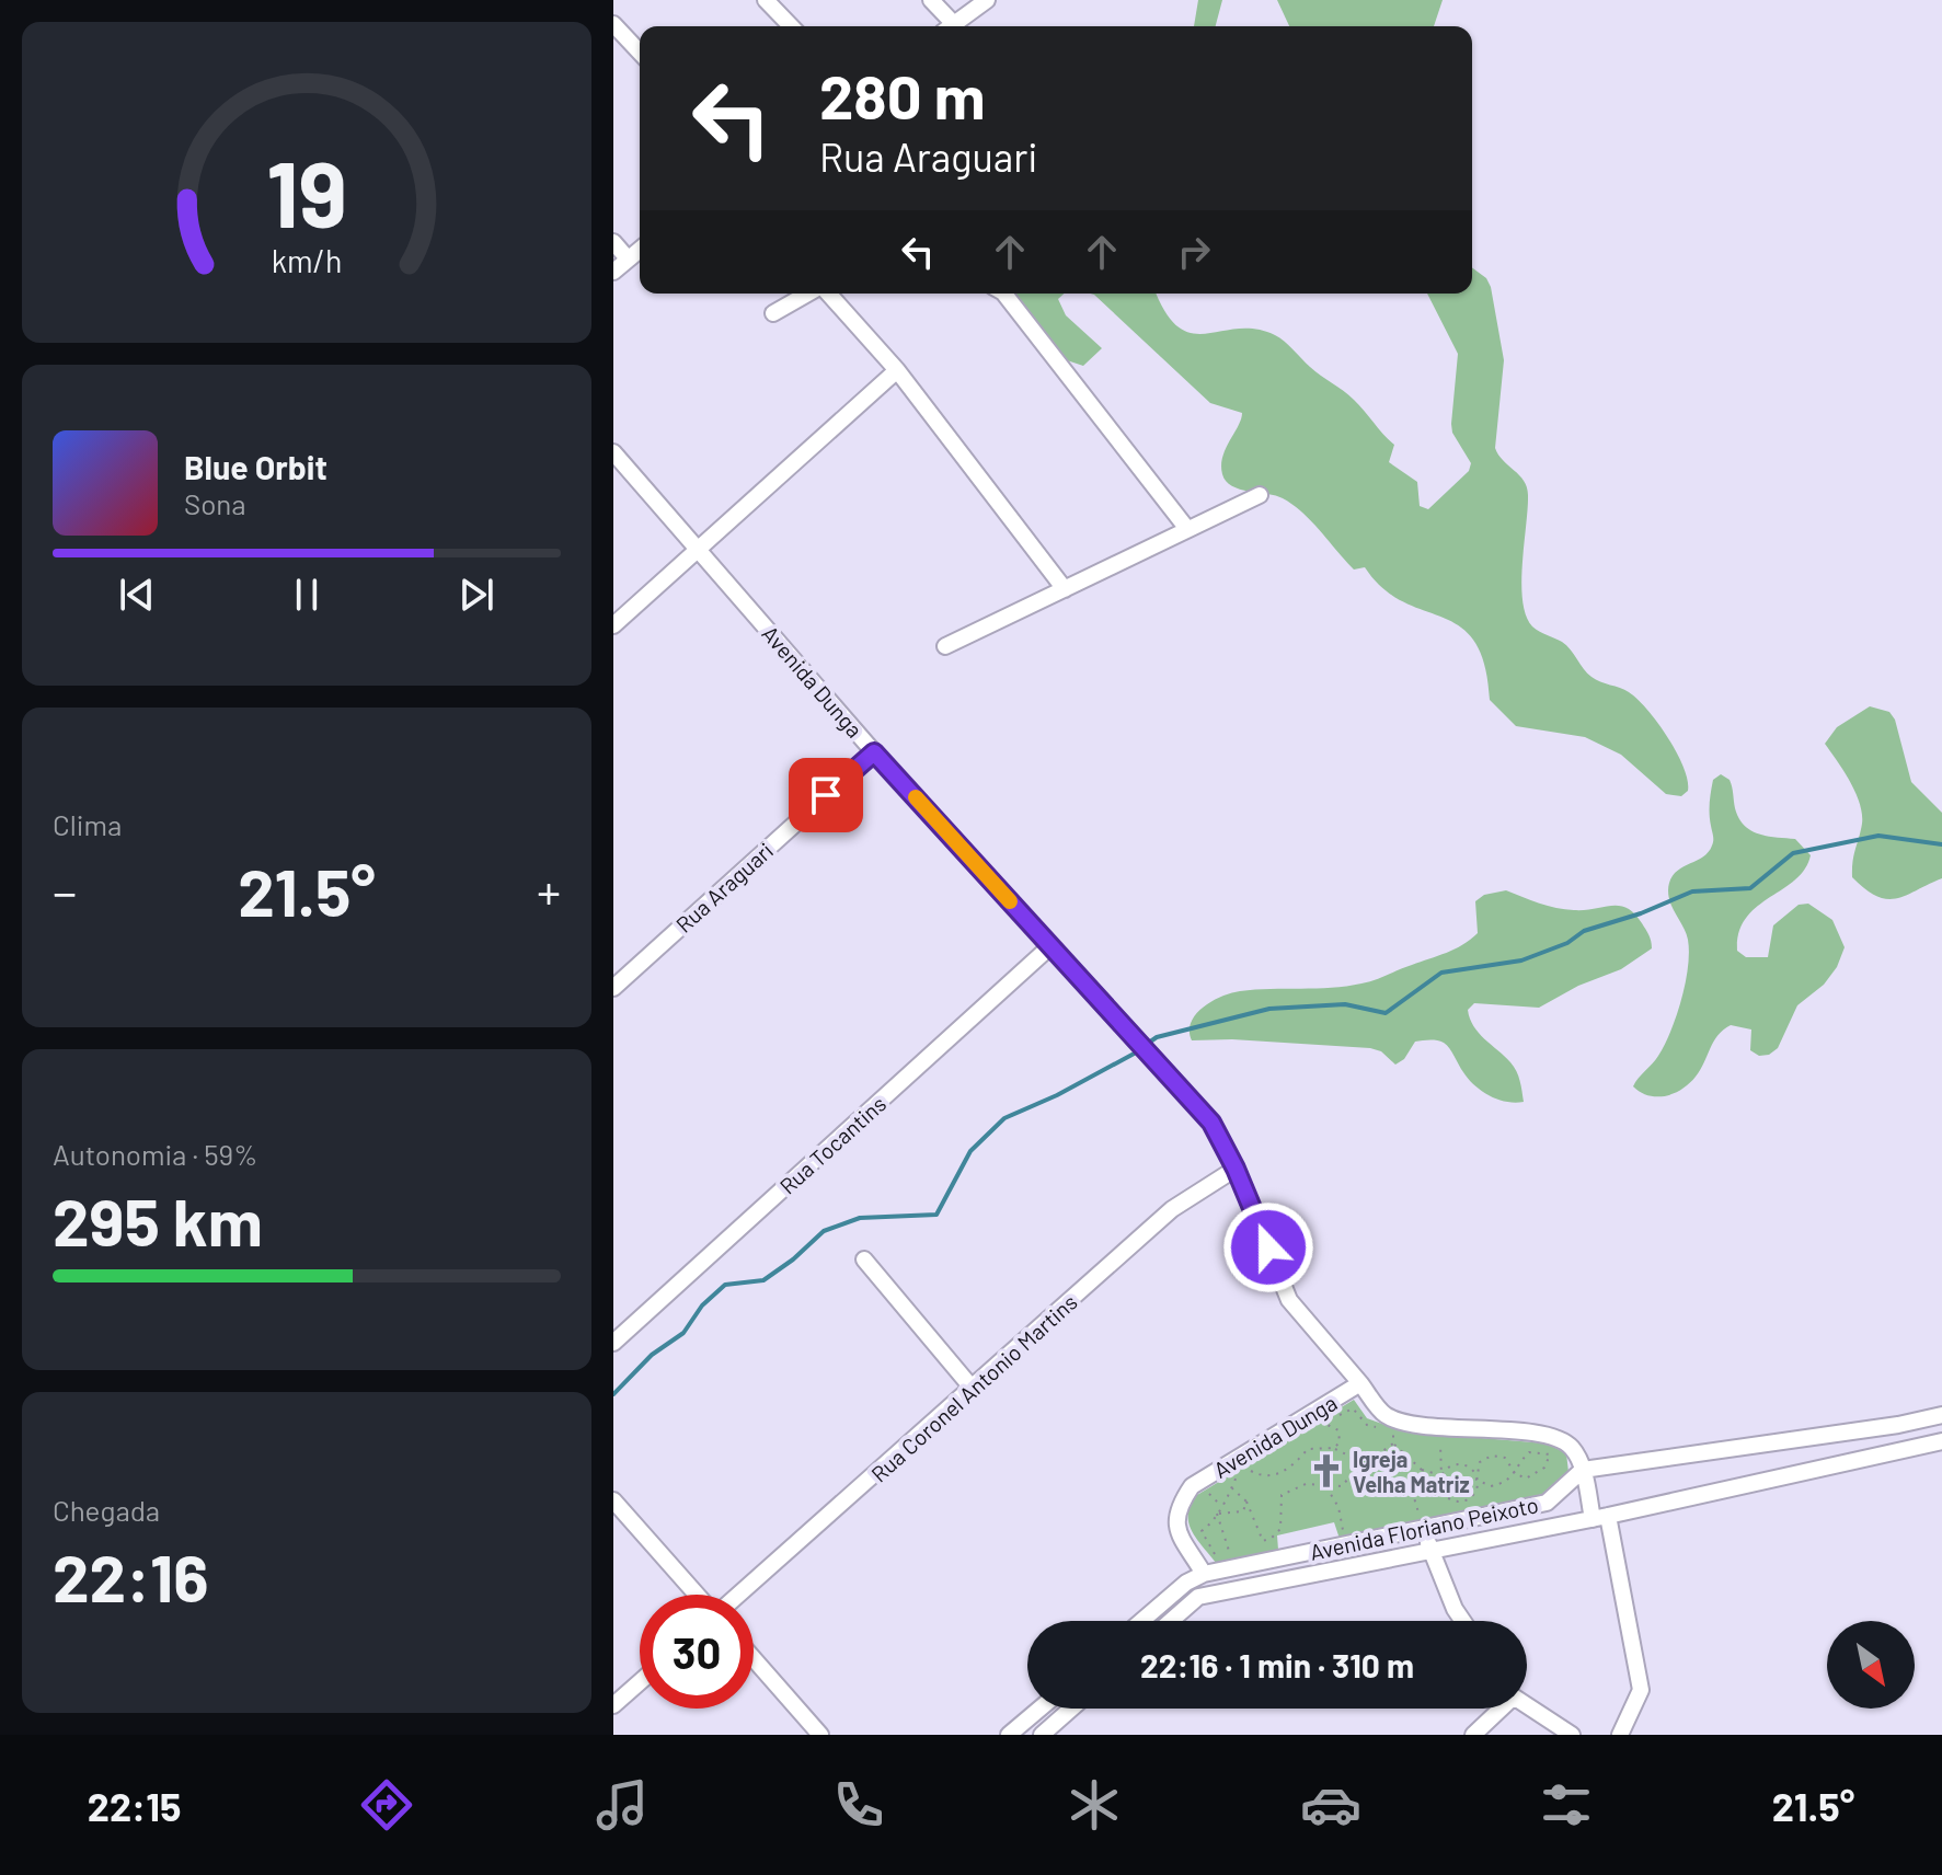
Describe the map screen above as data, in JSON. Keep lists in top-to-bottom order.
{
  "streets": {
    "street": [
      "Avenida Dunga",
      "Rua Araguari",
      "Rua Tocantins",
      "Rua Coronel Antonio Martins",
      "Avenida Floriano Peixoto"
    ]
  },
  "crossings": [
    ["Avenida Dunga", "Rua Araguari"],
    ["Avenida Dunga", "Rua Tocantins"],
    ["Avenida Dunga", "Rua Coronel Antonio Martins"],
    ["Avenida Dunga", "Avenida Floriano Peixoto"]
  ],
  "places": {
    "church": ["Igreja Velha Matriz"]
  },
  "north": "bottom right",
  "page": {
    "turn": ["280 m", "Rua Araguari"],
    "song": ["Blue Orbit", "Sona"],
    "tile": [
      "Clima",
      ["Autonomia · 59%", "295 km"],
      ["Chegada", "22:16"]
    ],
    "heat": ["−", "21.5°", "+"],
    "limit": "30",
    "trip": "22:16 · 1 min · 310 m",
    "tabs": ["22:15", "21.5°"],
    "gauge": ["19", "km/h"]
  }
}
